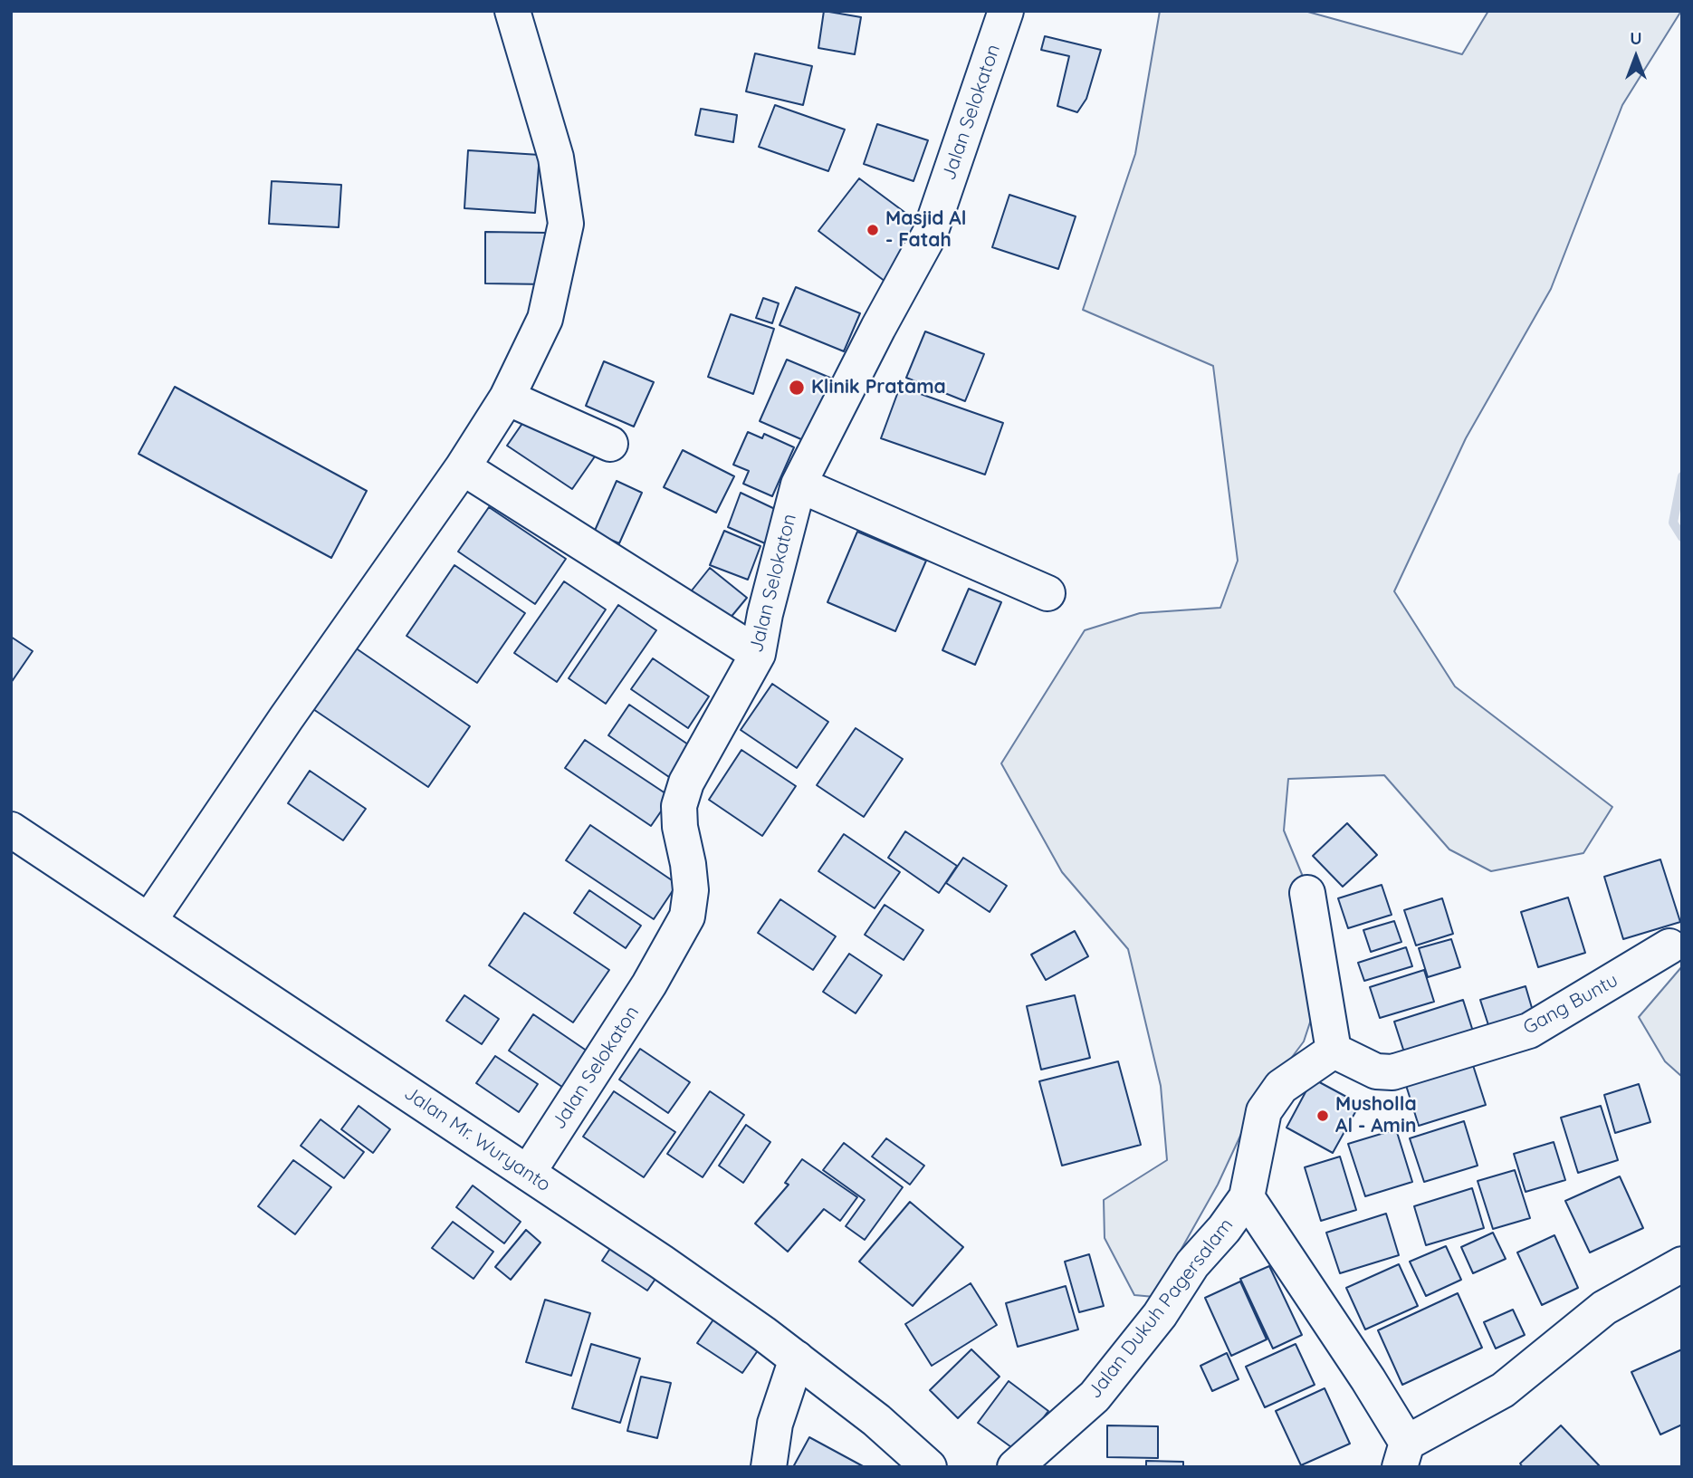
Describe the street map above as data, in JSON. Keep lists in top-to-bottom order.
{
  "streets": {
    "street": [
      "Jalan Selokaton",
      "Gang Buntu",
      "Jalan Mr. Wuryanto",
      "Jalan Dukuh Pagersalam"
    ]
  },
  "crossings": [
    ["Jalan Selokaton", "Jalan Mr. Wuryanto"],
    ["Gang Buntu", "Jalan Dukuh Pagersalam"]
  ],
  "places": ["Masjid Al - Fatah", "Klinik Pratama", "Musholla Al - Amin"],
  "north": "top"
}
